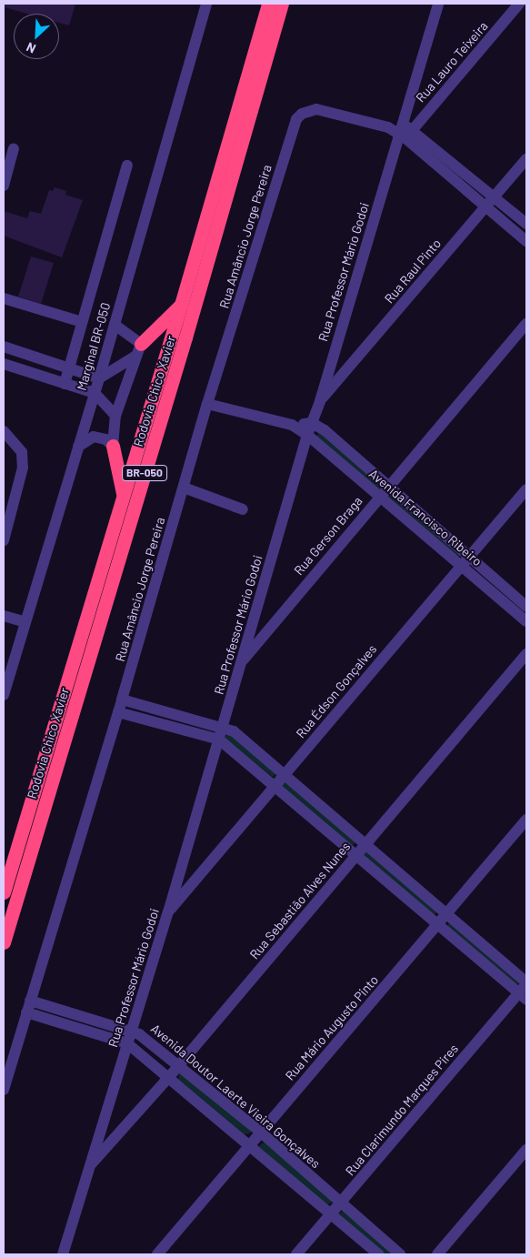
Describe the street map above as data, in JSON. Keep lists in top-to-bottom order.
{
  "streets": {
    "highway": ["Rodovia Chico Xavier", "BR-050"],
    "street": [
      "Rua Lauro Teixeira",
      "Rua Amâncio Jorge Pereira",
      "Rua Raul Pinto",
      "Rua Professor Mário Godoi",
      "Marginal BR-050",
      "Avenida Francisco Ribeiro",
      "Rua Gerson Braga",
      "Rua Édson Gonçalves",
      "Rua Sebastião Alves Nunes",
      "Rua Mário Augusto Pinto",
      "Avenida Doutor Laerte Vieira Gonçalves",
      "Rua Clarimundo Marques Pires"
    ]
  },
  "crossings": [
    ["Rua Lauro Teixeira", "Rua Amâncio Jorge Pereira"],
    ["Rua Lauro Teixeira", "Rua Professor Mário Godoi"],
    ["Rua Amâncio Jorge Pereira", "Rua Professor Mário Godoi"],
    ["Rua Amâncio Jorge Pereira", "Avenida Doutor Laerte Vieira Gonçalves"],
    ["Rua Raul Pinto", "Rua Professor Mário Godoi"],
    ["Rua Professor Mário Godoi", "Avenida Francisco Ribeiro"],
    ["Rua Professor Mário Godoi", "Rua Gerson Braga"],
    ["Rua Professor Mário Godoi", "Rua Édson Gonçalves"],
    ["Rua Professor Mário Godoi", "Rua Sebastião Alves Nunes"],
    ["Rua Professor Mário Godoi", "Avenida Doutor Laerte Vieira Gonçalves"],
    ["Avenida Francisco Ribeiro", "Rua Gerson Braga"],
    ["Avenida Francisco Ribeiro", "Rua Édson Gonçalves"],
    ["Rua Sebastião Alves Nunes", "Avenida Doutor Laerte Vieira Gonçalves"],
    ["Rua Mário Augusto Pinto", "Avenida Doutor Laerte Vieira Gonçalves"],
    ["Avenida Doutor Laerte Vieira Gonçalves", "Rua Clarimundo Marques Pires"]
  ],
  "north": "bottom left"
}
